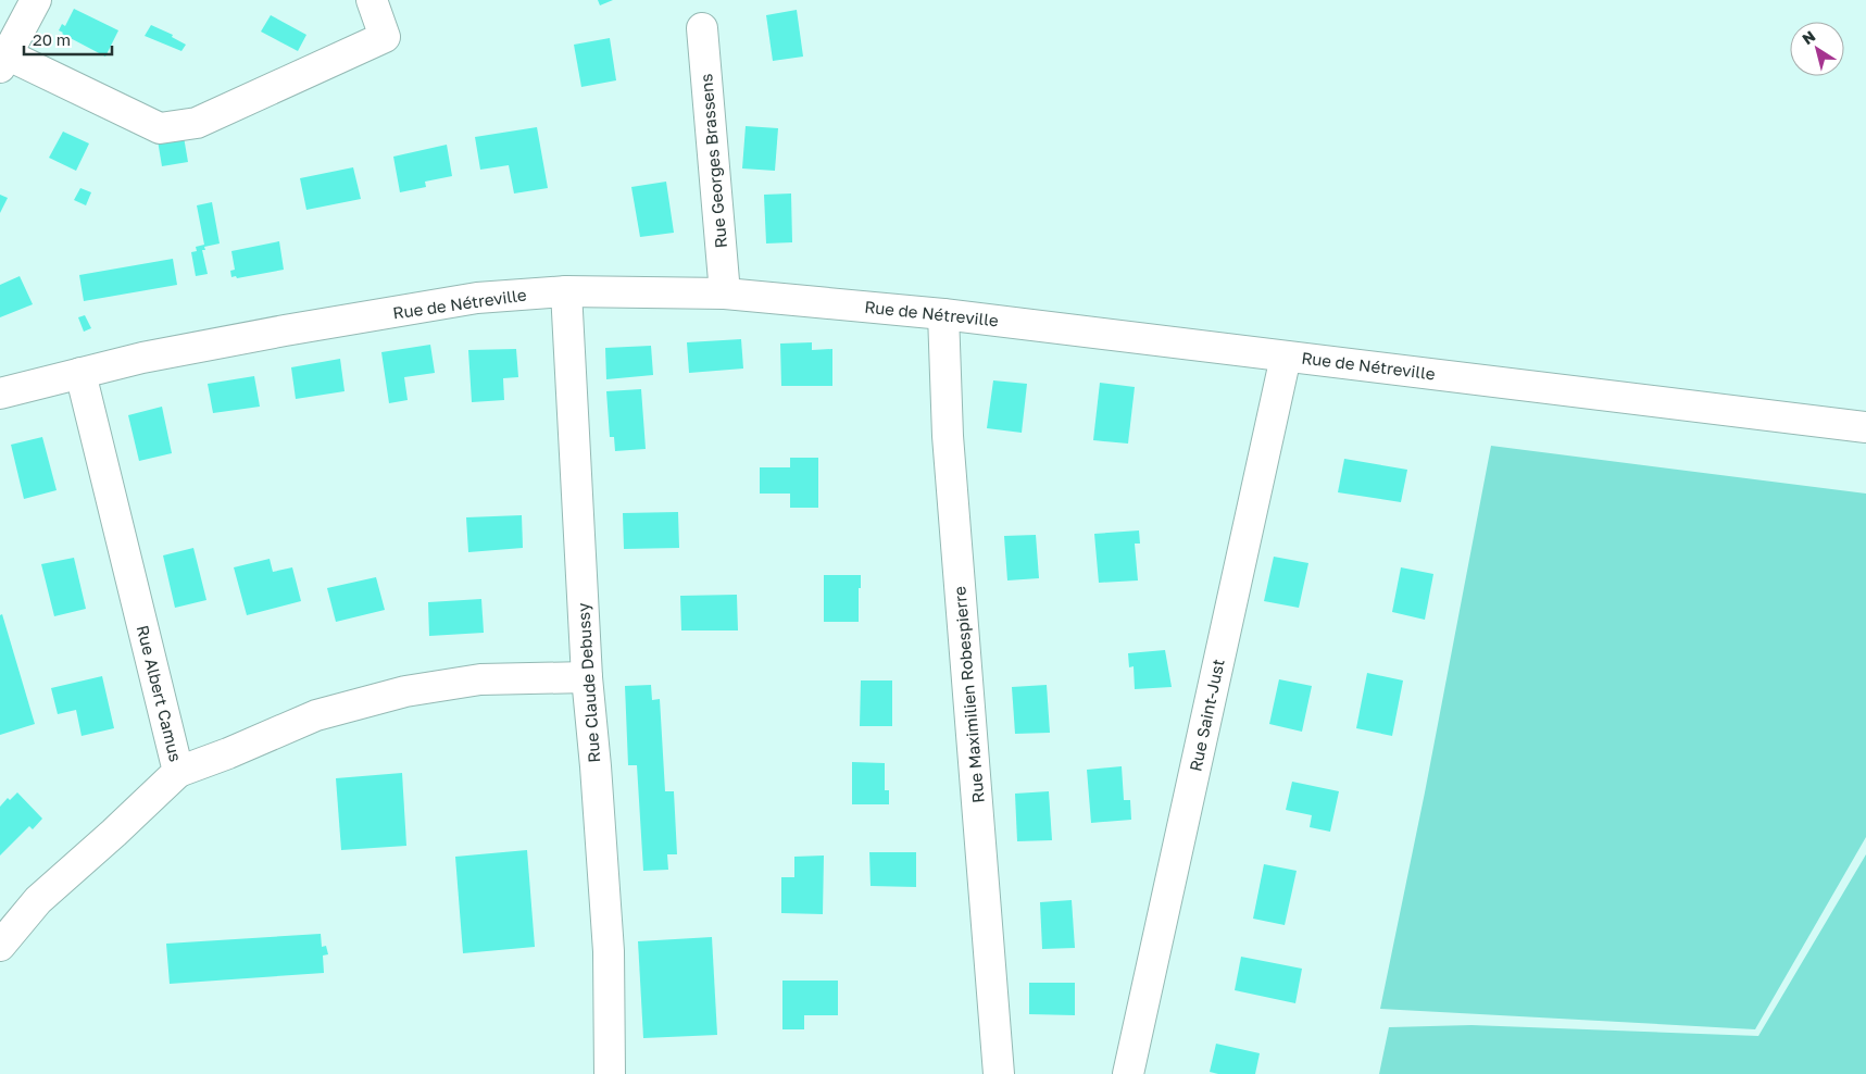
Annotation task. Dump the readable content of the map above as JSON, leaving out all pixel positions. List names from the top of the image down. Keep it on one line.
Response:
{"streets":{"street":["Rue Georges Brassens","Rue de Nétreville","Rue Claude Debussy","Rue Albert Camus","Rue Maximilien Robespierre","Rue Saint-Just"]},"crossings":[["Rue Georges Brassens","Rue de Nétreville"],["Rue de Nétreville","Rue Claude Debussy"],["Rue de Nétreville","Rue Albert Camus"],["Rue de Nétreville","Rue Maximilien Robespierre"],["Rue de Nétreville","Rue Saint-Just"]],"scale_bar":"20 m","north":"top left"}
